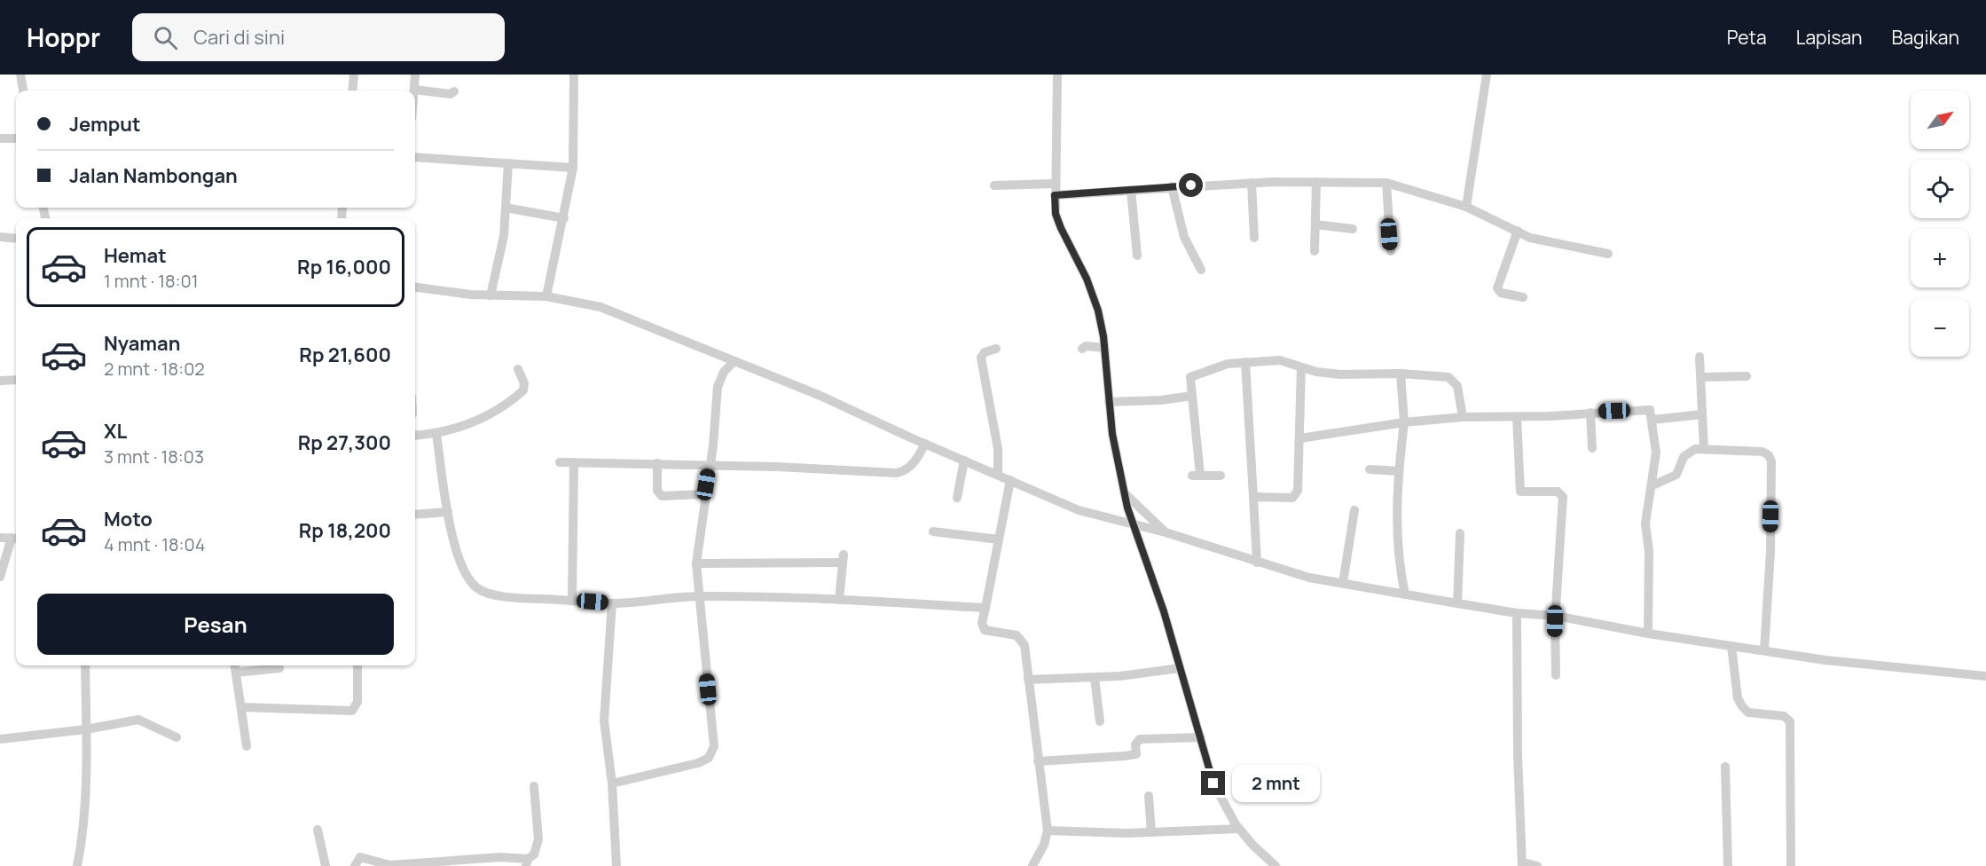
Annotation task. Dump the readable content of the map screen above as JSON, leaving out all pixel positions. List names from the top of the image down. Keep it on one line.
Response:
{"north":"top right","page":{"header":"Hoppr","search":"Cari di sini","nav":["Peta","Lapisan","Bagikan"],"map_buttons":["+","−"],"banner":["Jemput","Jalan Nambongan"],"list":[{"name":"Hemat","note":"1 mnt · 18:01","value":"Rp 16,000"},{"name":"Nyaman","note":"2 mnt · 18:02","value":"Rp 21,600"},{"name":"XL","note":"3 mnt · 18:03","value":"Rp 27,300"},{"name":"Moto","note":"4 mnt · 18:04","value":"Rp 18,200"}],"buttons":"Pesan","bubble":"2 mnt"}}
